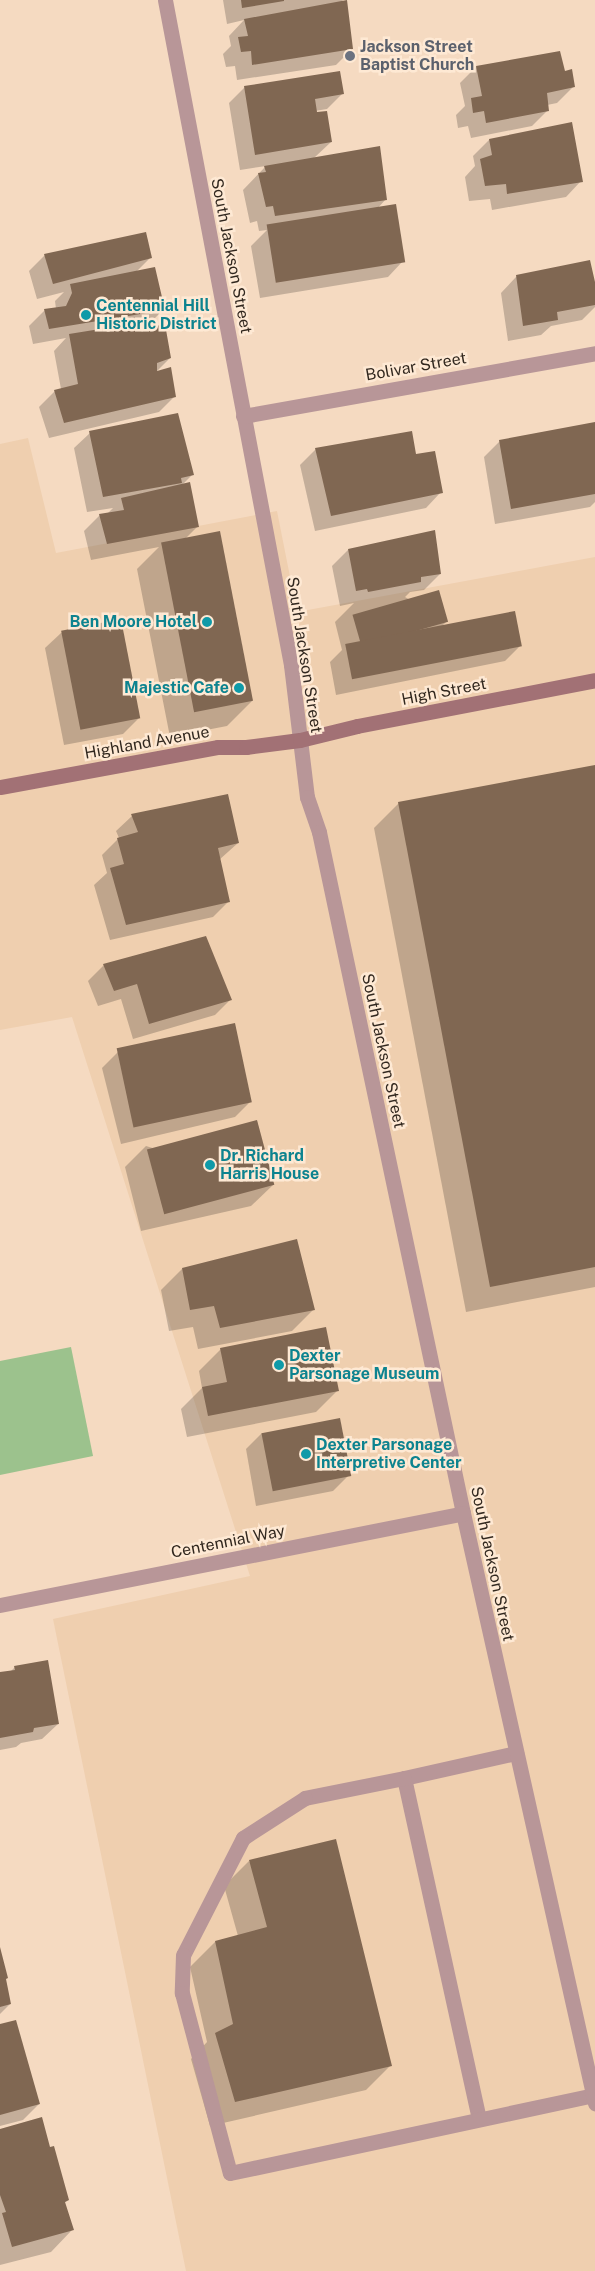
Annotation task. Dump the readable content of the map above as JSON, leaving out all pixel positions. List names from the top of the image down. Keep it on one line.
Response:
{"streets":{"main road":["High Street","Highland Avenue"],"street":["South Jackson Street","Bolivar Street","Centennial Way"]},"crossings":[["South Jackson Street","Bolivar Street"],["South Jackson Street","High Street"],["South Jackson Street","Highland Avenue"],["South Jackson Street","Centennial Way"],["High Street","Highland Avenue"]],"places":["Jackson Street Baptist Church","Centennial Hill Historic District","Ben Moore Hotel","Majestic Cafe","Dr. Richard Harris House","Dexter Parsonage Museum","Dexter Parsonage Interpretive Center"]}
